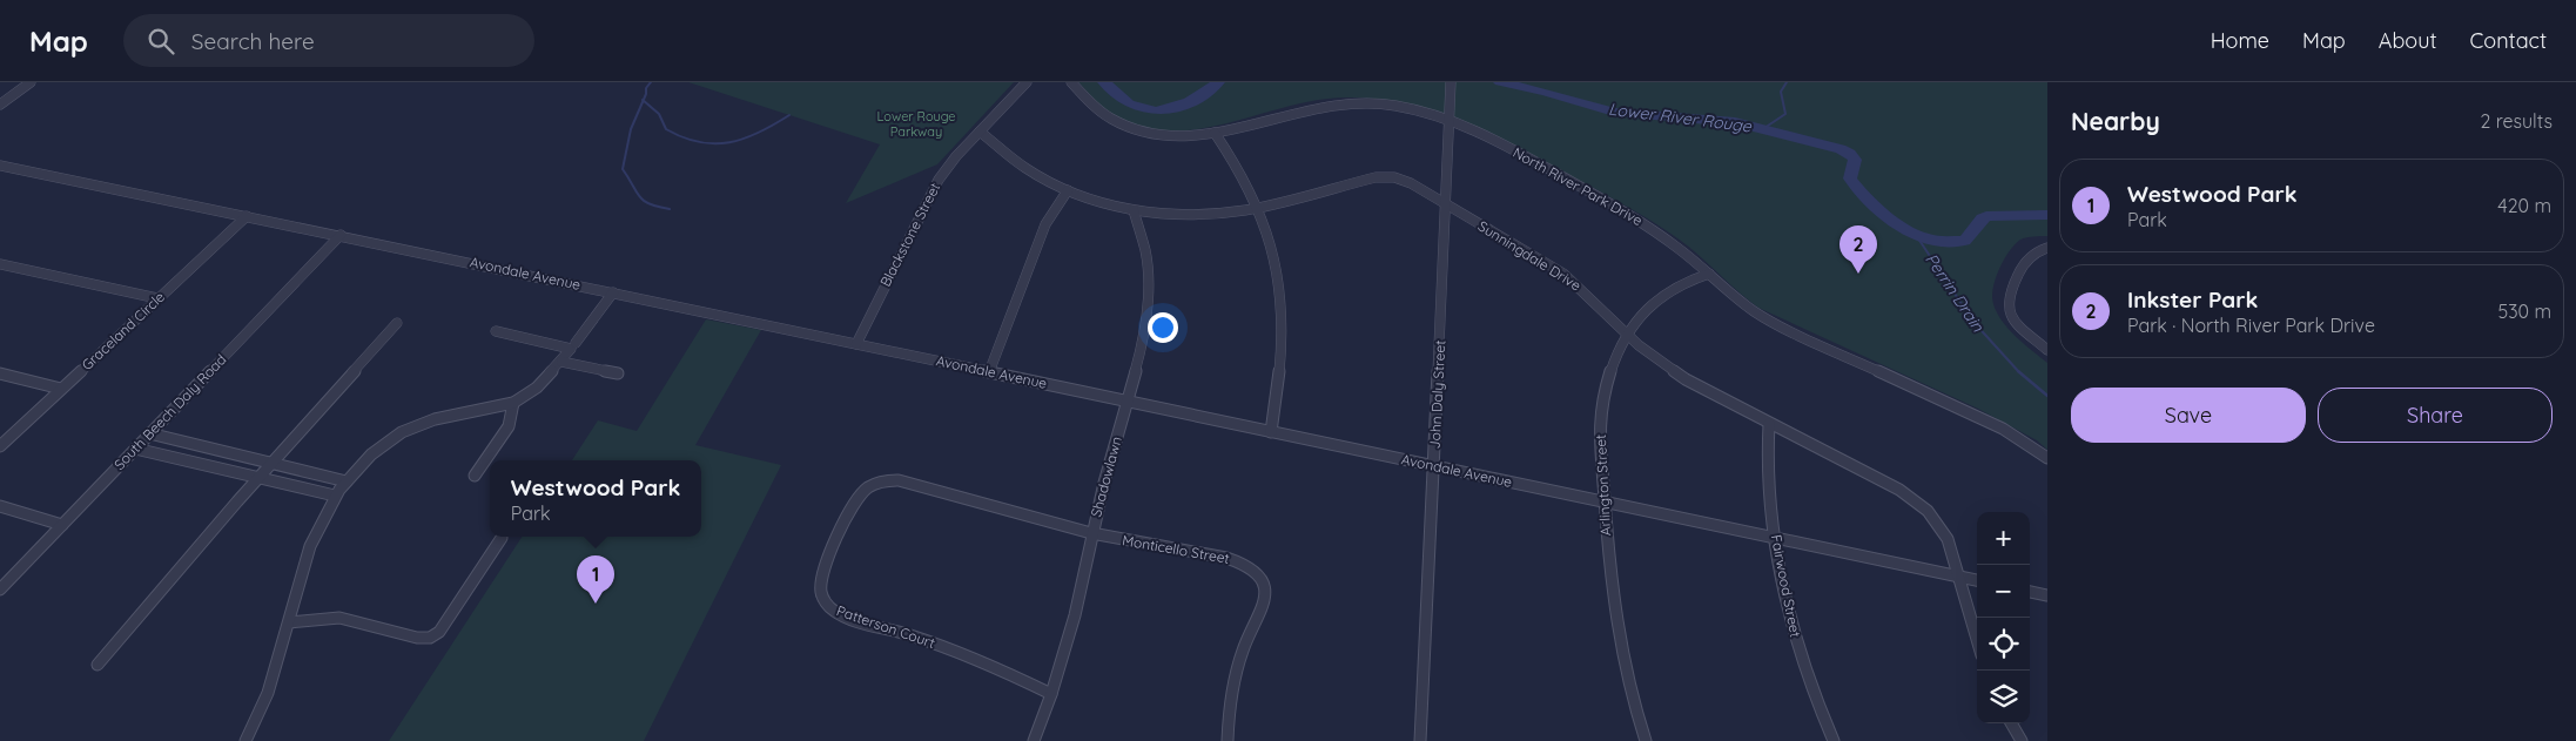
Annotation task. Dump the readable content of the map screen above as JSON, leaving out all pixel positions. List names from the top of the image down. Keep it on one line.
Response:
{"streets":{"street":["North River Park Drive","Blackstone Street","Sunningdale Drive","Avondale Avenue","Graceland Circle","John Daly Street","South Beech Daly Road","Shadowlawn","Arlington Street","Monticello Street","Fairwood Street","Patterson Court"]},"crossings":[["North River Park Drive","John Daly Street"],["North River Park Drive","Arlington Street"],["Blackstone Street","Sunningdale Drive"],["Blackstone Street","Avondale Avenue"],["Sunningdale Drive","Avondale Avenue"],["Sunningdale Drive","John Daly Street"],["Sunningdale Drive","Shadowlawn"],["Sunningdale Drive","Arlington Street"],["Sunningdale Drive","Fairwood Street"],["Avondale Avenue","Graceland Circle"],["Avondale Avenue","John Daly Street"],["Avondale Avenue","South Beech Daly Road"],["Avondale Avenue","Shadowlawn"],["Avondale Avenue","Arlington Street"],["Avondale Avenue","Fairwood Street"],["Shadowlawn","Monticello Street"],["Shadowlawn","Patterson Court"],["Monticello Street","Patterson Court"]],"water":["Lower River Rouge","Perrin Drain"],"parks":["Lower Rouge Parkway"],"page":{"header":"Map","search":"Search here","nav":["Home","Map","About","Contact"],"heading":["Nearby","2 results"],"list":[{"mark":"1","name":"Westwood Park","note":"Park","value":"420 m"},{"mark":"2","name":"Inkster Park","note":"Park · North River Park Drive","value":"530 m"}],"pins":["2","1"],"buttons":["Save","Share"],"popup":["Westwood Park","Park"],"map_buttons":["+","−"]}}
